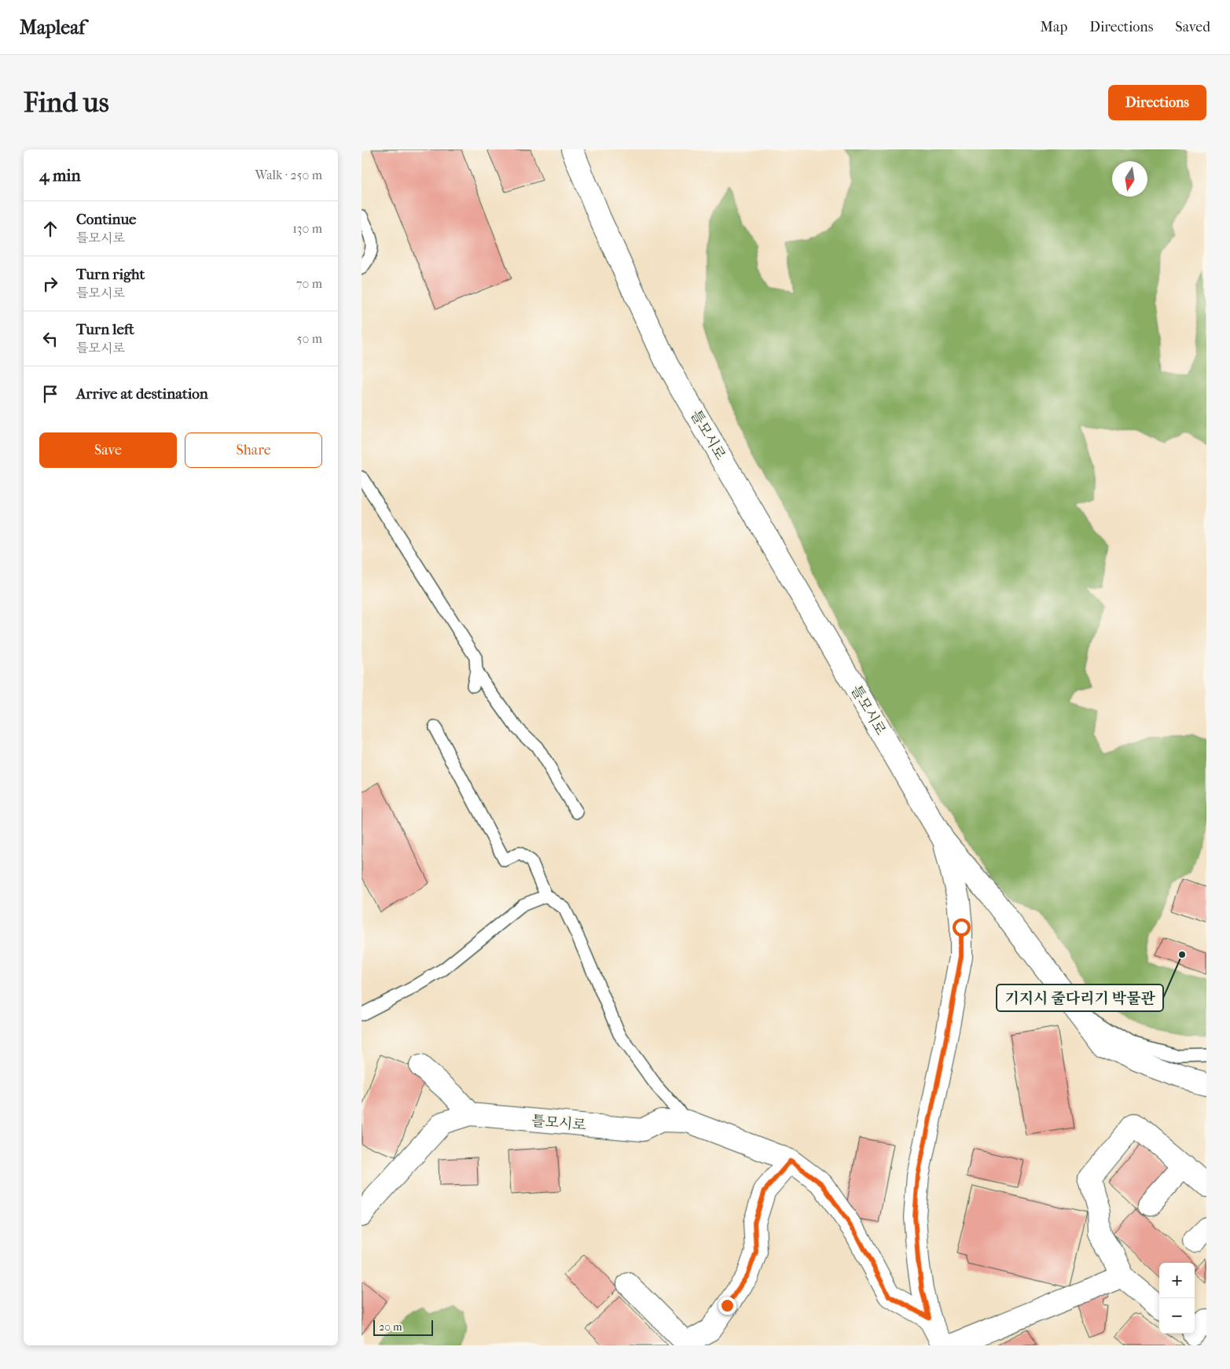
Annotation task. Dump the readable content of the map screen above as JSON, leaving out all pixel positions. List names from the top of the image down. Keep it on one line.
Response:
{"streets":{"street":["틀모시로"]},"places":["기지시 줄다리기 박물관"],"scale_bar":"20 m","north":"bottom","page":{"header":"Mapleaf","nav":["Map","Directions","Saved"],"buttons":["Directions",["Save","Share"]],"title":"Find us","heading":["4 min","Walk · 250 m"],"list":[["Continue","틀모시로","130 m"],["Turn right","틀모시로","70 m"],["Turn left","틀모시로","50 m"],"Arrive at destination"],"map_buttons":["+","−"],"scale":"20 m"}}
